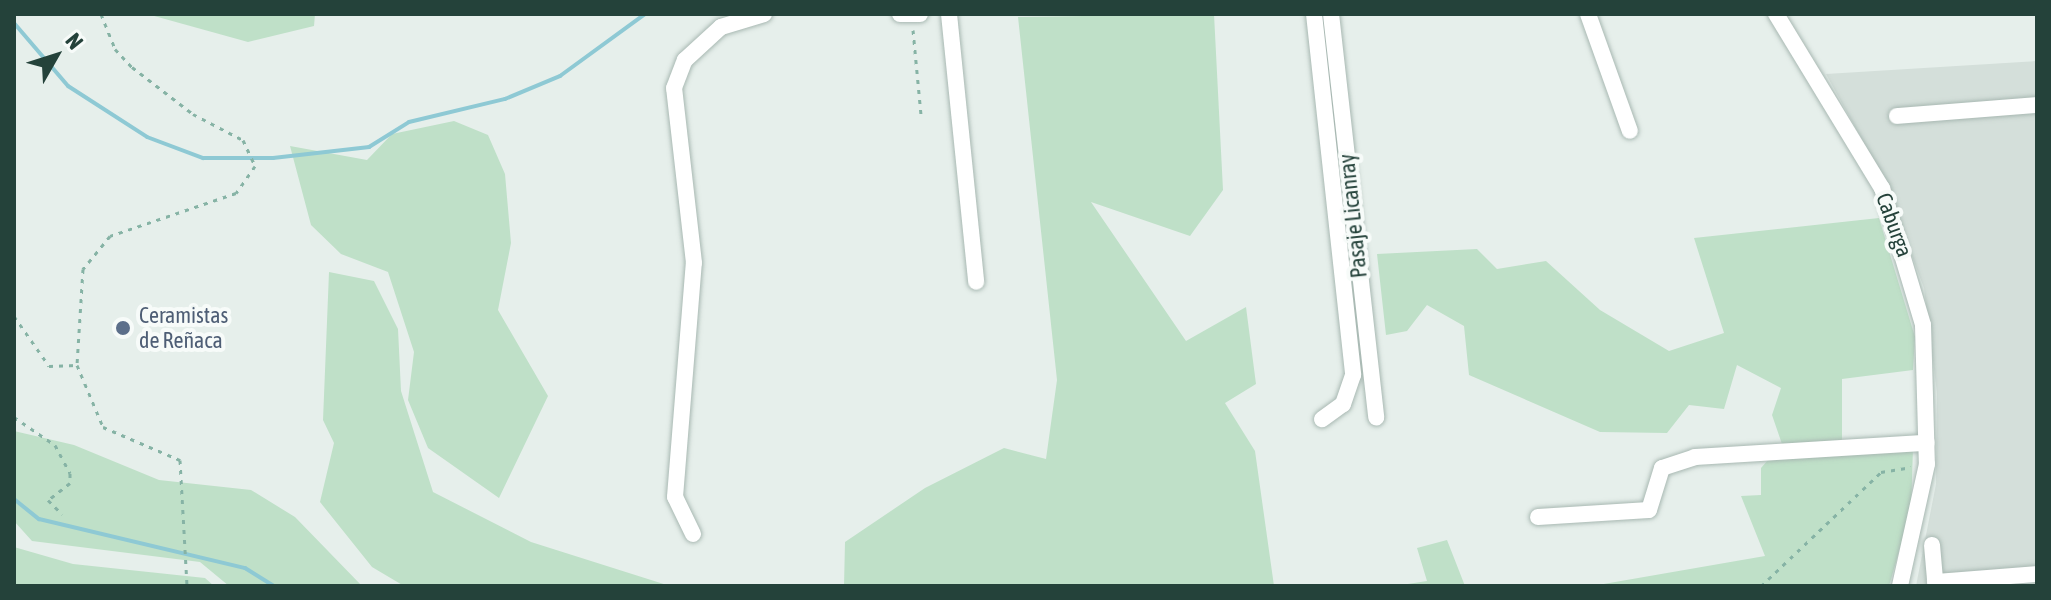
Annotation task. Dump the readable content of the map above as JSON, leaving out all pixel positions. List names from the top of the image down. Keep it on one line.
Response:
{"streets":{"street":["Pasaje Licanray","Caburga"]},"places":["Ceramistas de Reñaca"],"north":"top right"}
